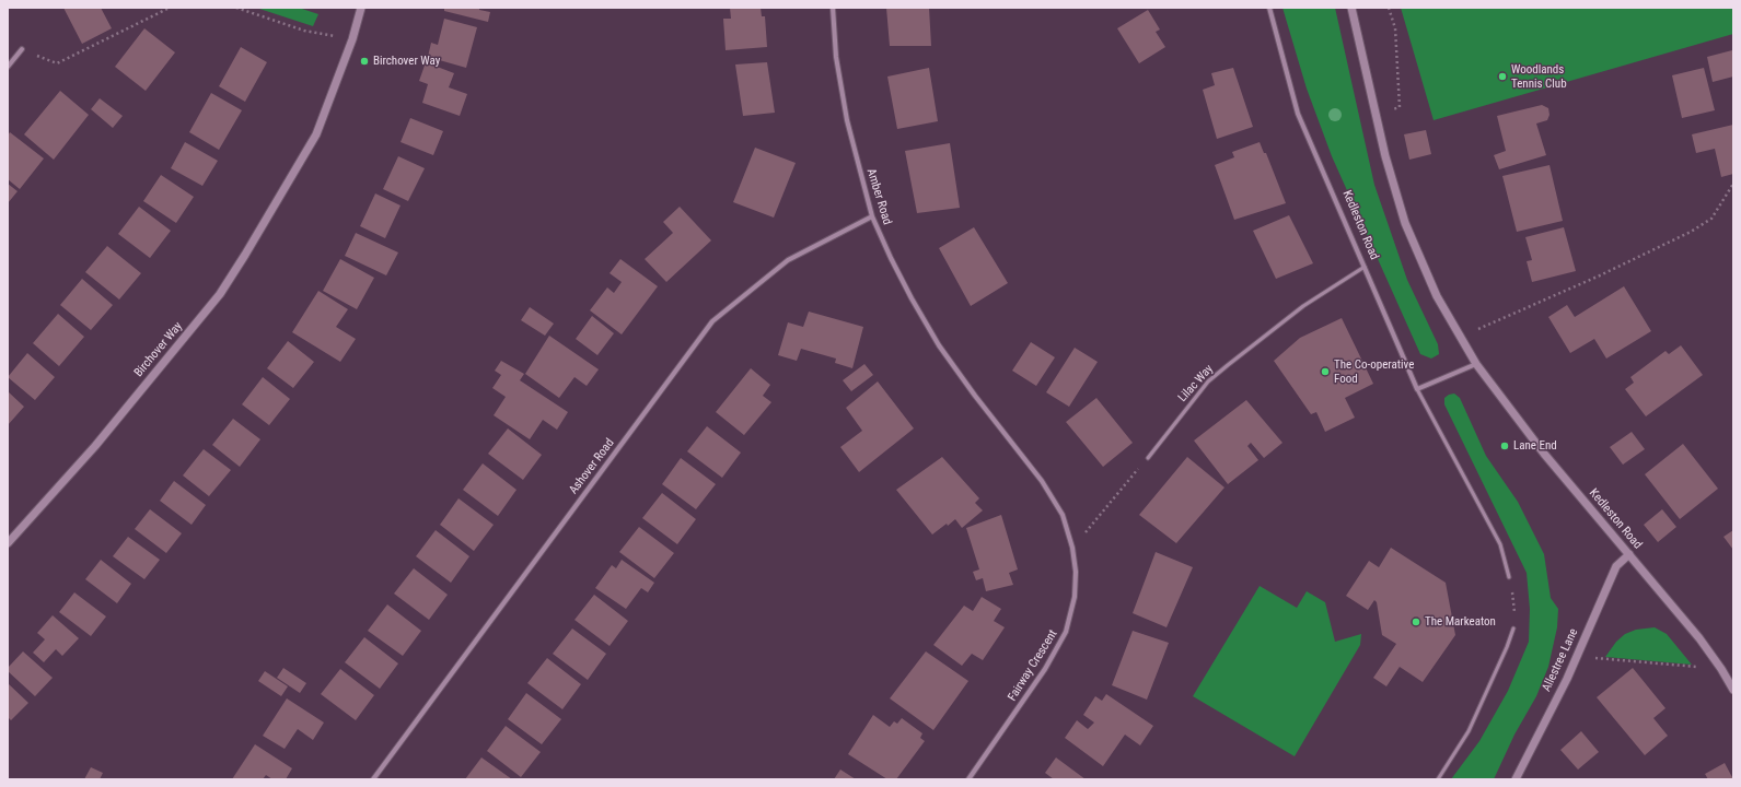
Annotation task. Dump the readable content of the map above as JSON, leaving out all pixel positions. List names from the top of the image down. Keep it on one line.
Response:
{"streets":{"street":["Amber Road","Kedleston Road","Birchover Way","Ashover Road","Allestree Lane","Fairway Crescent"],"lane":["Lilac Way"]},"crossings":[["Amber Road","Ashover Road"],["Amber Road","Fairway Crescent"],["Kedleston Road","Lilac Way"],["Kedleston Road","Allestree Lane"]],"places":["Birchover Way","Woodlands Tennis Club","The Co-operative Food","Lane End","The Markeaton"]}
